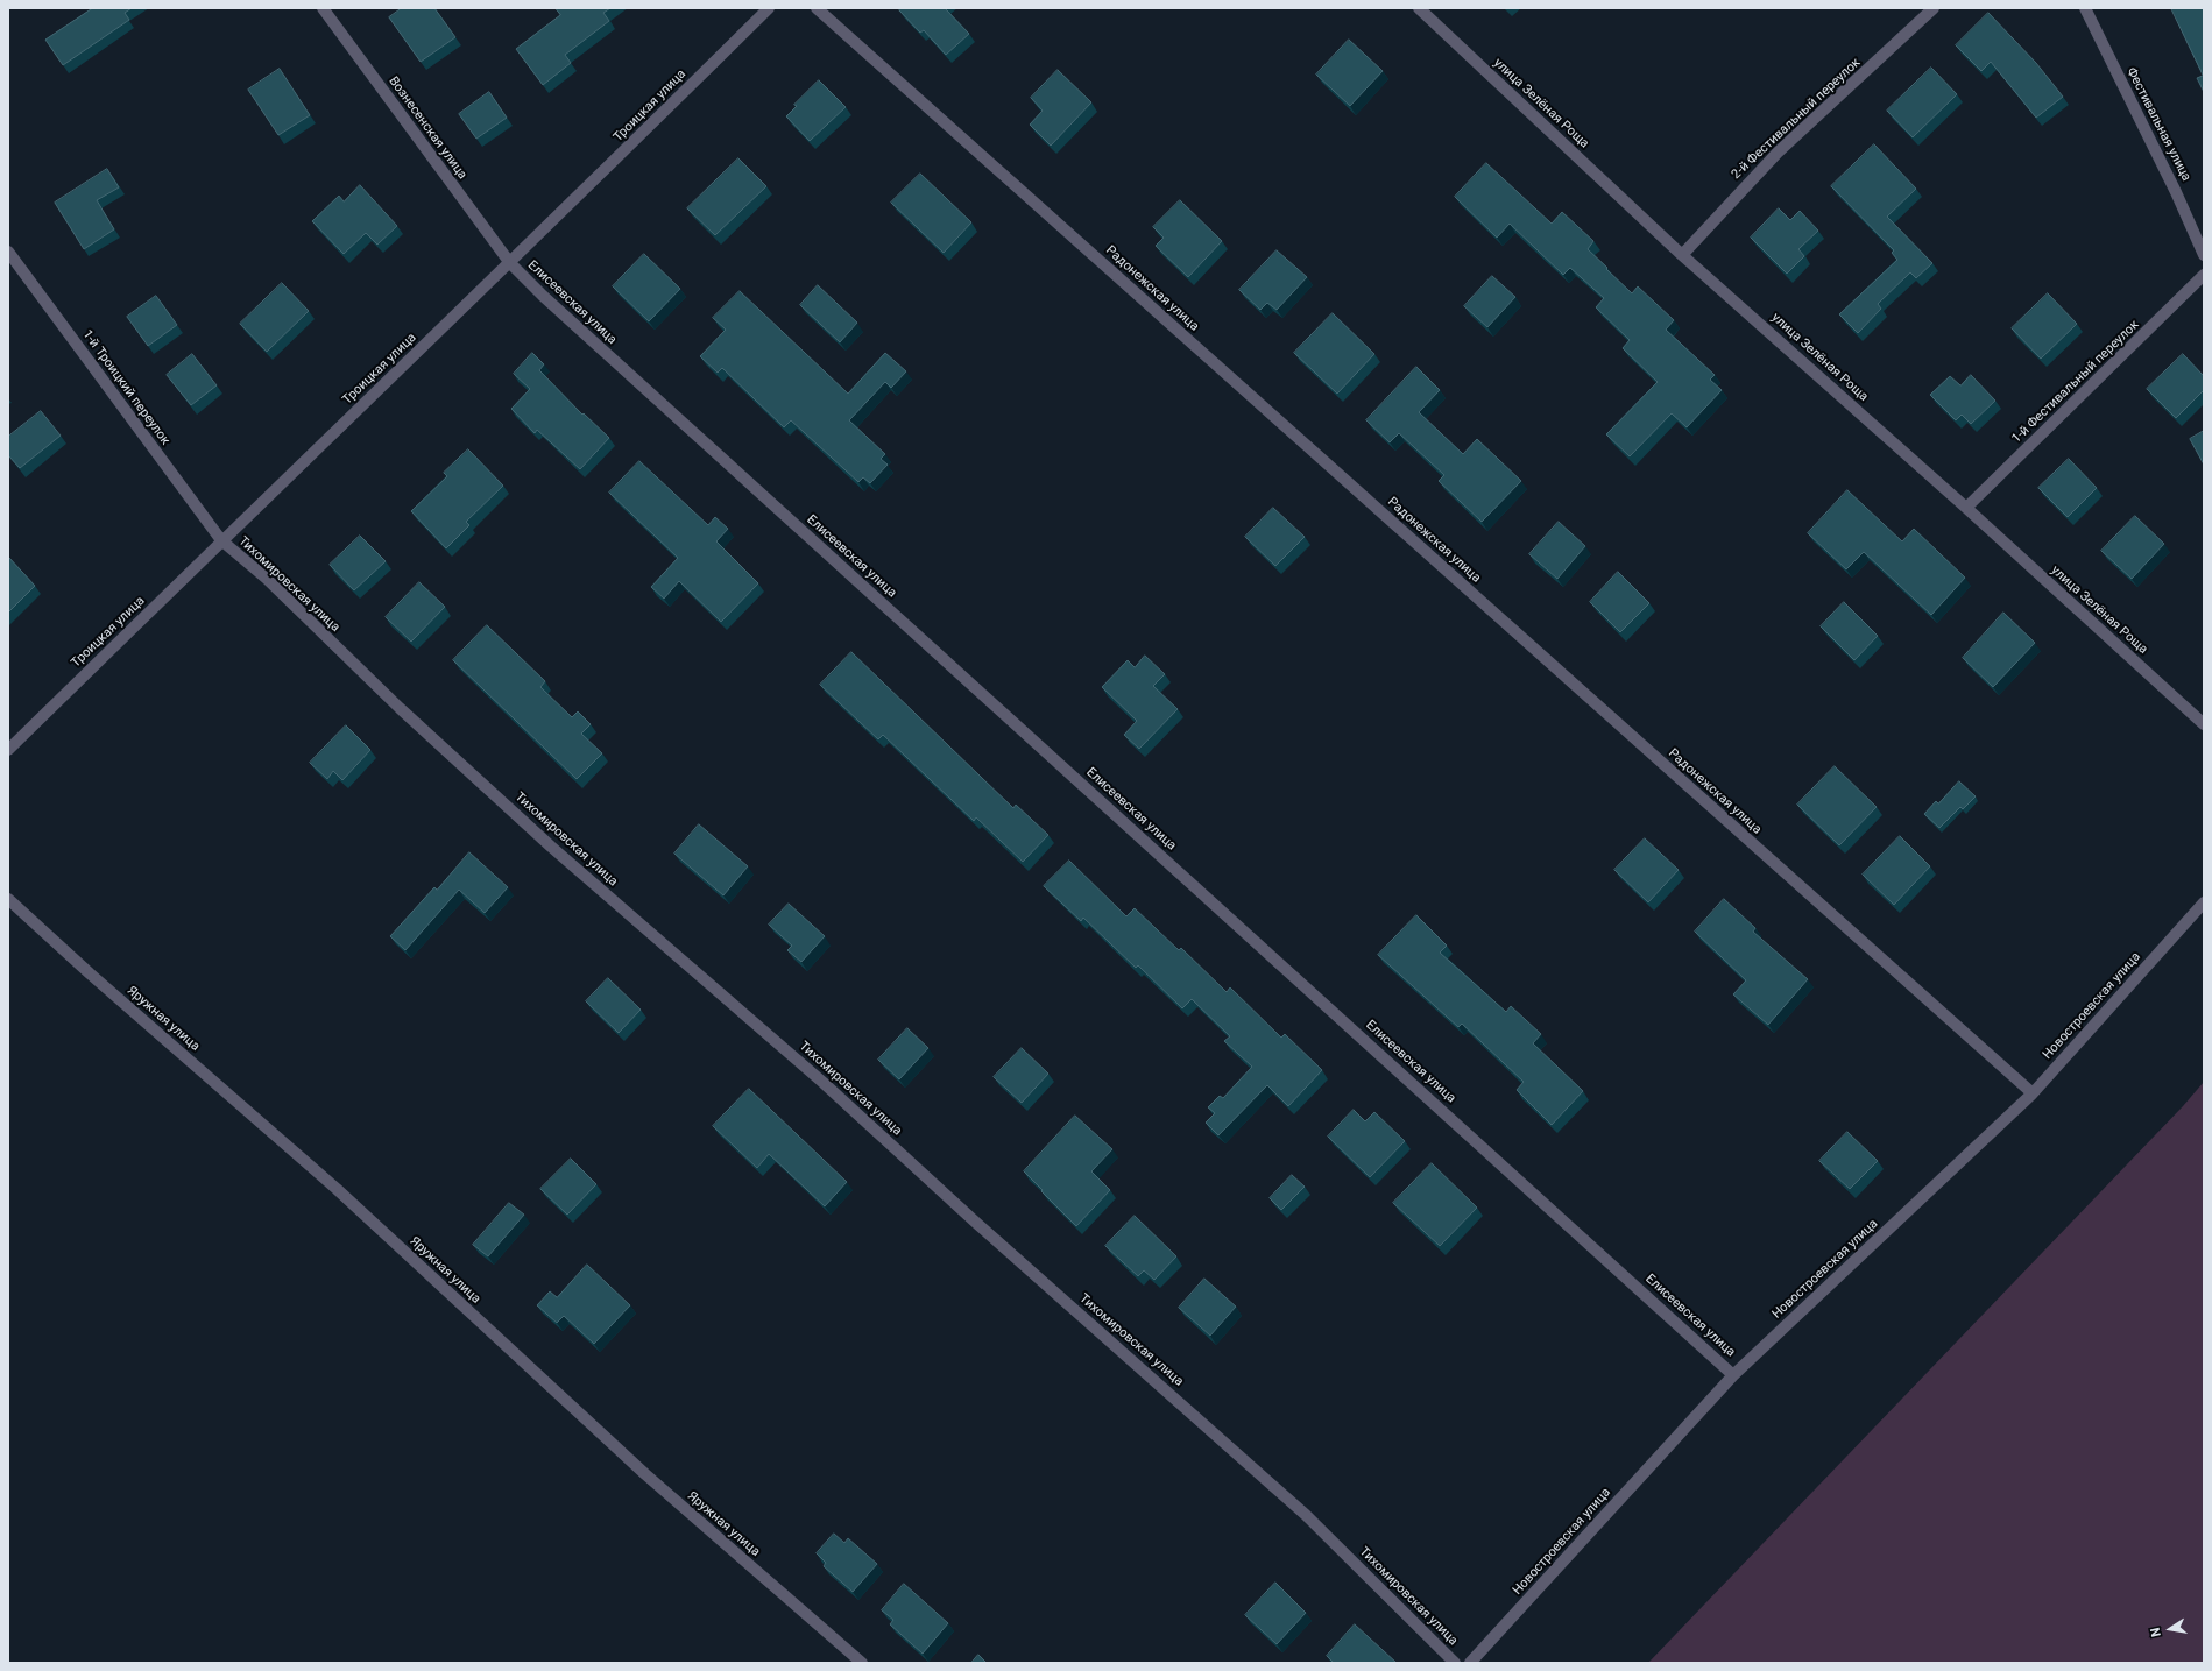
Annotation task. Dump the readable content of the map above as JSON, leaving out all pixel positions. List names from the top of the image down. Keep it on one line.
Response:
{"streets":{"street":["улица Зелёная Роща","Троицкая улица","2-й Фестивальный переулок","Фестивальная улица","Вознесенская улица","Радонежская улица","Елисеевская улица","1-й Фестивальный переулок","1-й Троицкий переулок","Тихомировская улица","Новостроевская улица","Яружная улица"]},"crossings":[["улица Зелёная Роща","2-й Фестивальный переулок"],["улица Зелёная Роща","1-й Фестивальный переулок"],["Троицкая улица","Вознесенская улица"],["Троицкая улица","Елисеевская улица"],["Троицкая улица","1-й Троицкий переулок"],["Троицкая улица","Тихомировская улица"],["Вознесенская улица","Елисеевская улица"],["Радонежская улица","Новостроевская улица"],["Елисеевская улица","Новостроевская улица"],["1-й Троицкий переулок","Тихомировская улица"]],"north":"left"}
